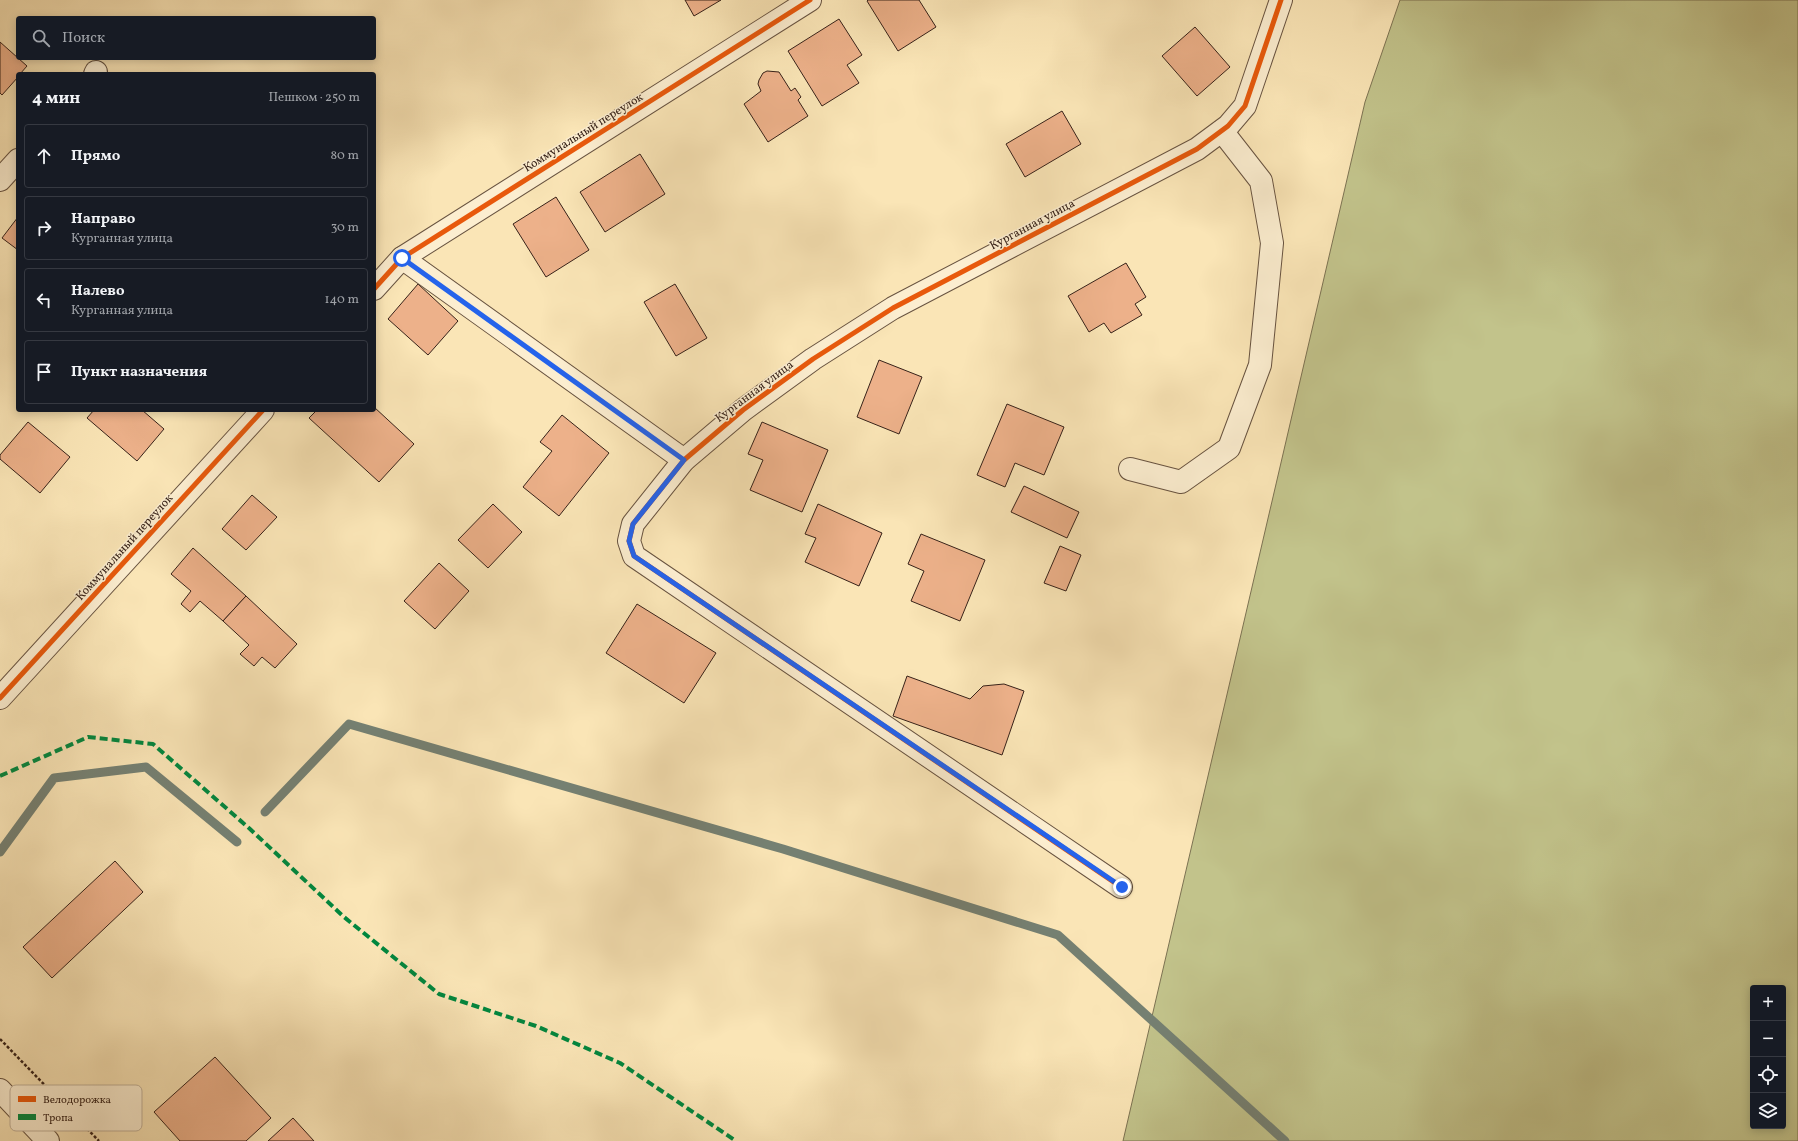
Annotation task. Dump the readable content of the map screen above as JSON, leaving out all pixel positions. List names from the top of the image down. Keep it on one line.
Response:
{"streets":{"street":["Коммунальный переулок","Курганная улица"]},"legend":["Велодорожка","Тропа"],"page":{"search":"Поиск","heading":["4 мин","Пешком · 250 m"],"list":[["Прямо","80 m"],["Направо","Курганная улица","30 m"],["Налево","Курганная улица","140 m"],"Пункт назначения"],"map_buttons":["+","−"]}}
